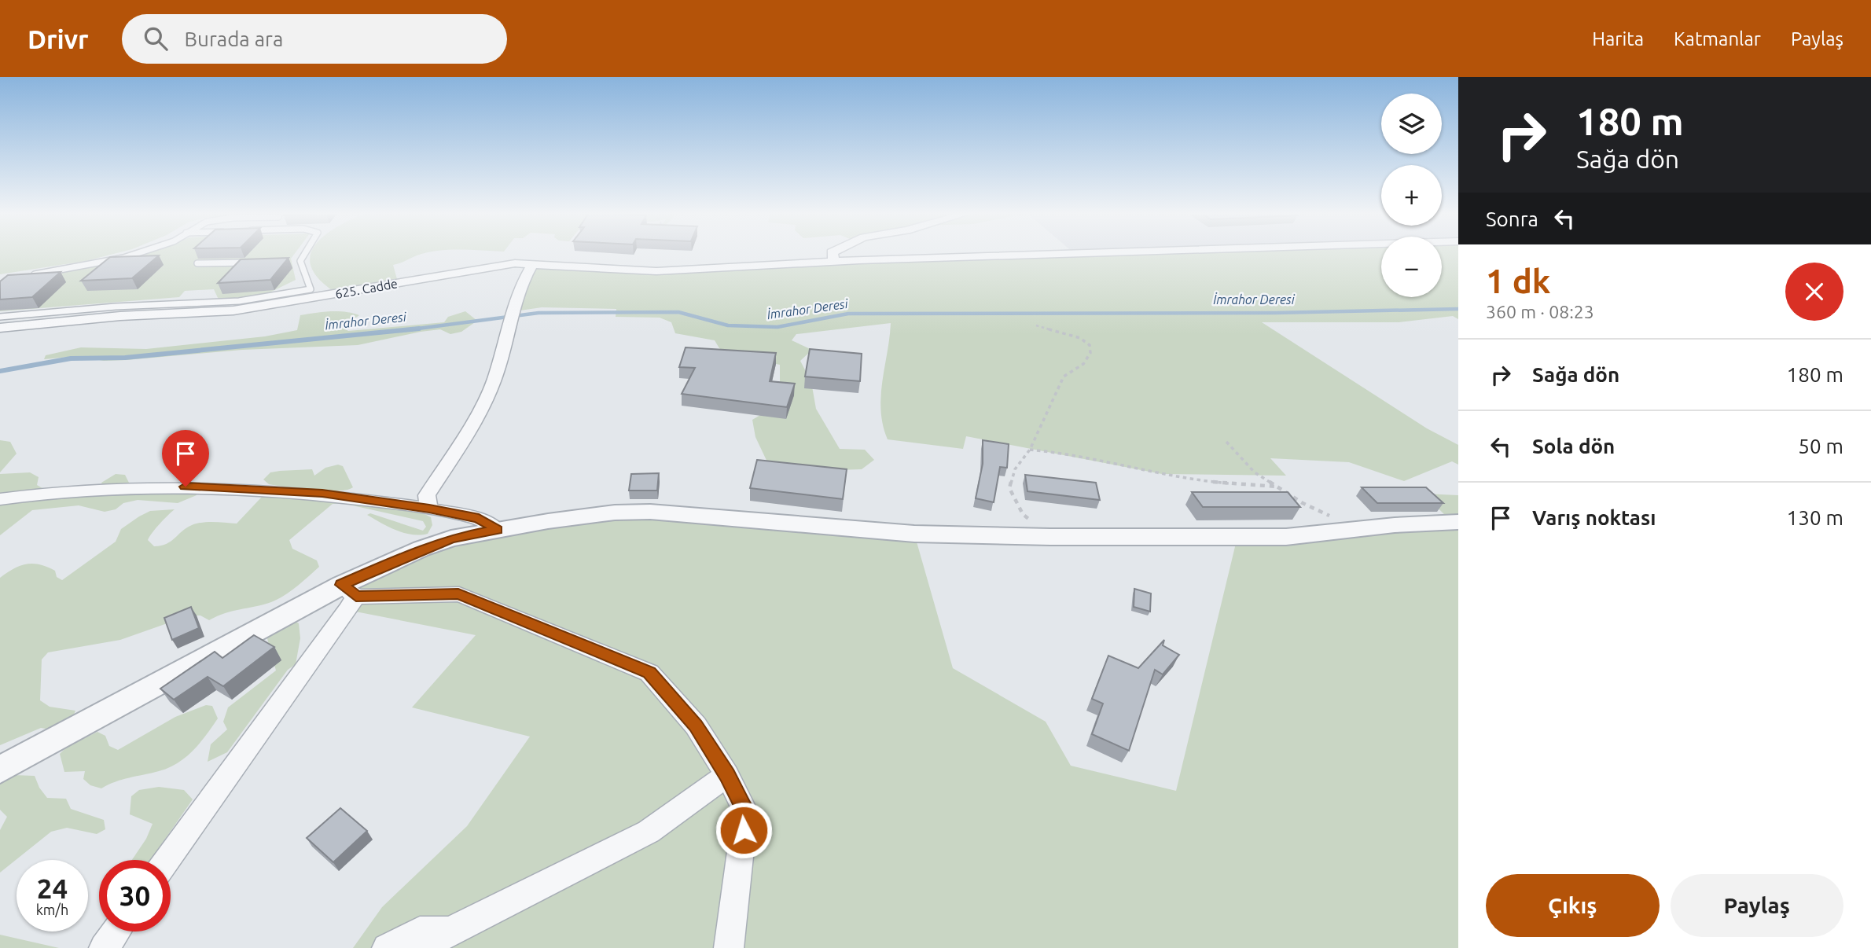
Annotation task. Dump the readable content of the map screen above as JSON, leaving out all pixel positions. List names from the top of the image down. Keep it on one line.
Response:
{"streets":{"street":["625. Cadde"]},"water":["İmrahor Deresi"],"page":{"header":"Drivr","search":"Burada ara","nav":["Harita","Katmanlar","Paylaş"],"turn":["180 m","Sağa dön"],"map_buttons":["+","−"],"then":"Sonra","heading":["1 dk","360 m · 08:23"],"list":[{"name":"Sağa dön","value":"180 m"},{"name":"Sola dön","value":"50 m"},{"name":"Varış noktası","value":"130 m"}],"speed":"24 km/h","limit":"30","buttons":["Çıkış","Paylaş"]}}
